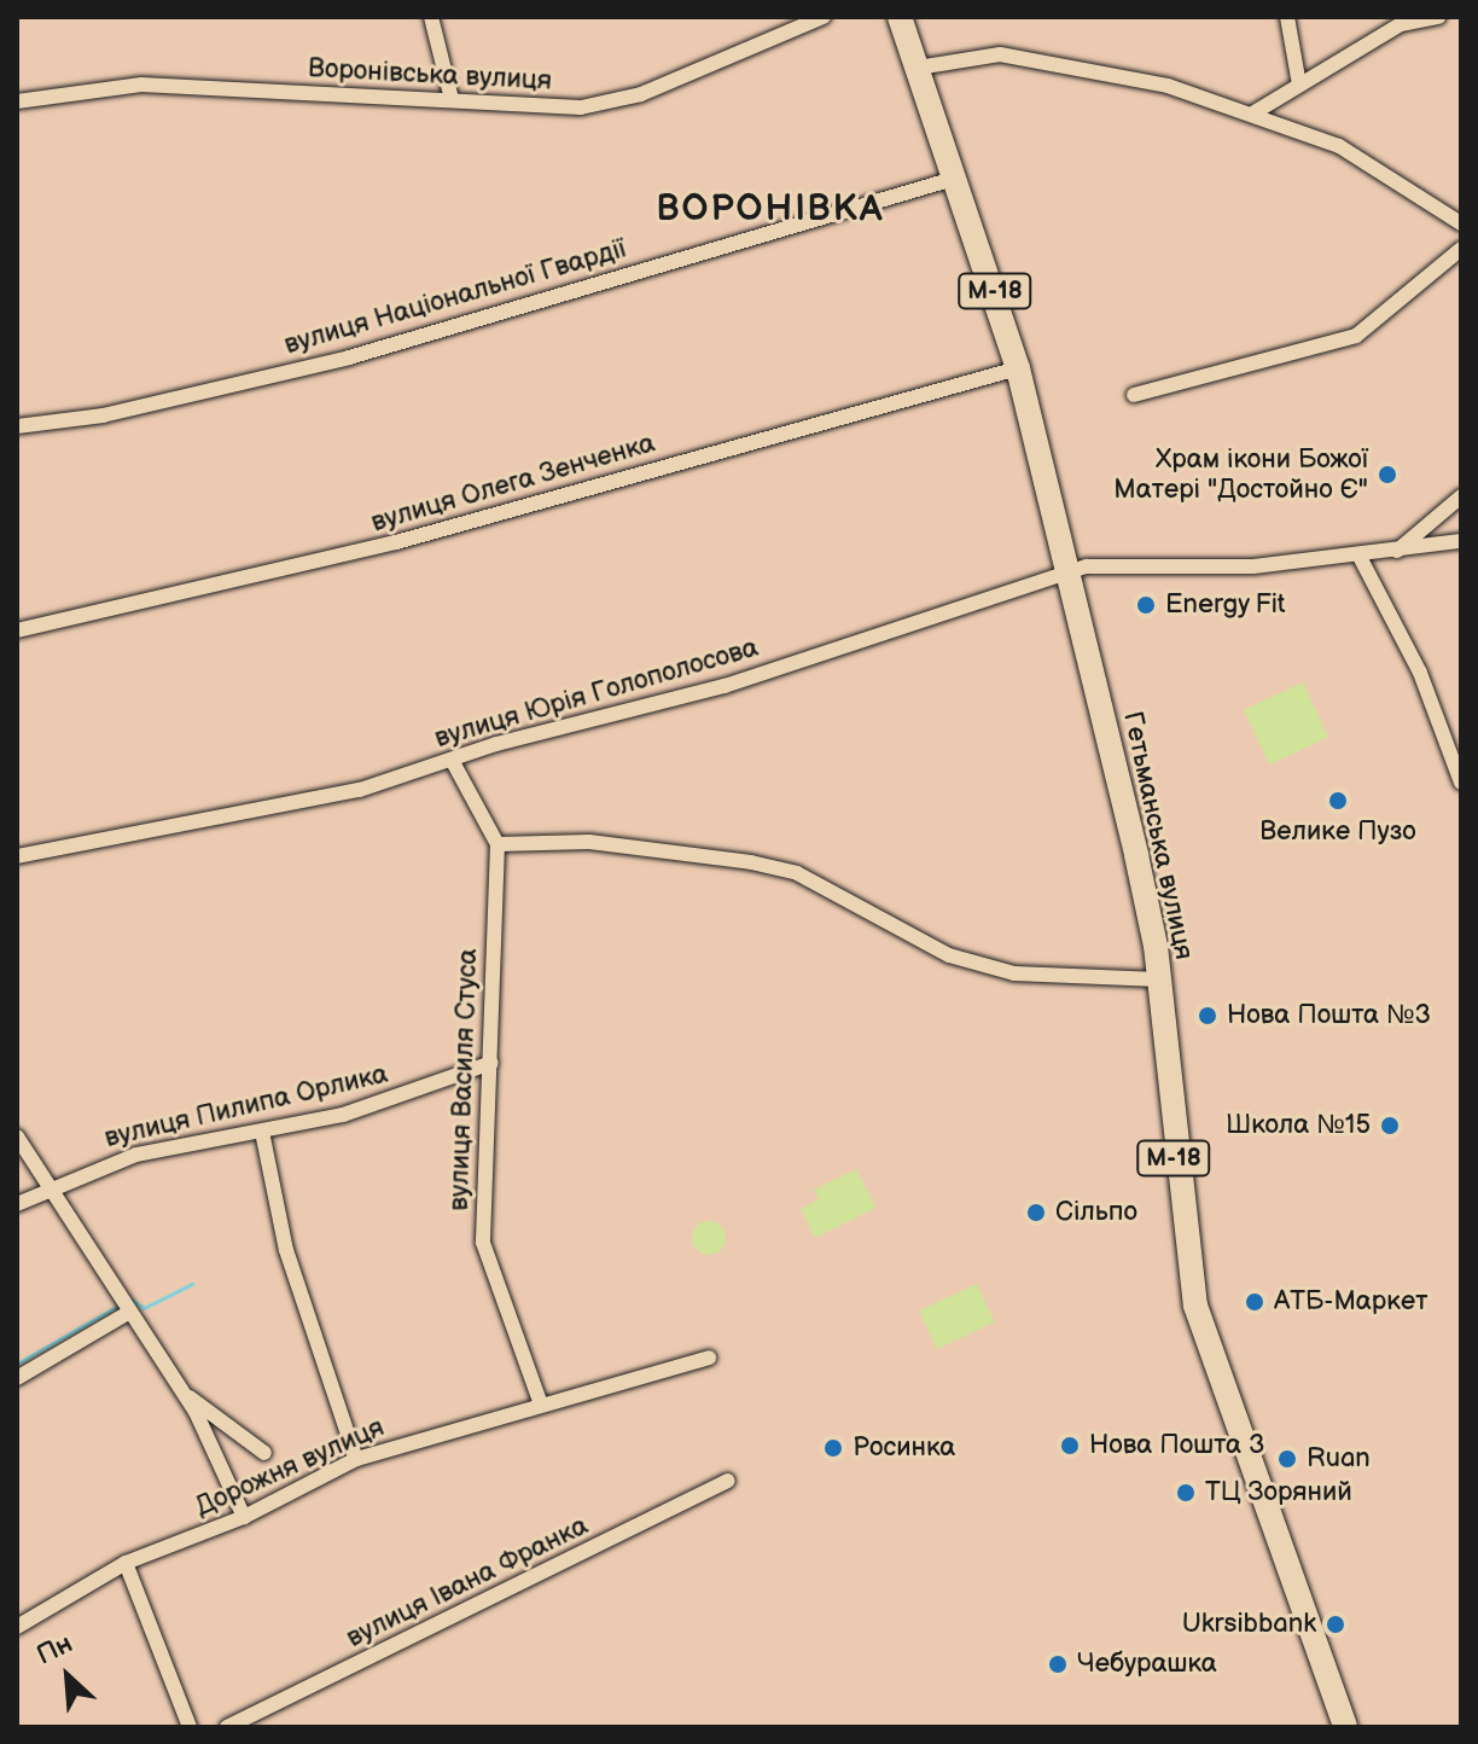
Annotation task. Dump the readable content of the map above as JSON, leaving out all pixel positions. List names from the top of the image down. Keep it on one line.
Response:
{"streets":{"highway":["М-18","Гетьманська вулиця"],"street":["Воронівська вулиця","вулиця Національної Гвардії","вулиця Олега Зенченка","вулиця Юрія Голополосова","вулиця Василя Стуса","вулиця Пилипа Орлика","Дорожня вулиця","вулиця Івана Франка"]},"crossings":[["вулиця Національної Гвардії","Гетьманська вулиця"],["вулиця Олега Зенченка","Гетьманська вулиця"],["вулиця Юрія Голополосова","Гетьманська вулиця"],["вулиця Василя Стуса","вулиця Пилипа Орлика"],["вулиця Василя Стуса","Дорожня вулиця"]],"districts":["ВОРОНІВКА"],"places":["Храм ікони Божої Матері \"Достойно Є\"","Energy Fit","Велике Пузо","Нова Пошта №3","Школа №15","Сільпо","АТБ-Маркет","Нова Пошта 3","Росинка","Ruan","ТЦ Зоряний","Ukrsibbank","Чебурашка"],"north":"top left"}
